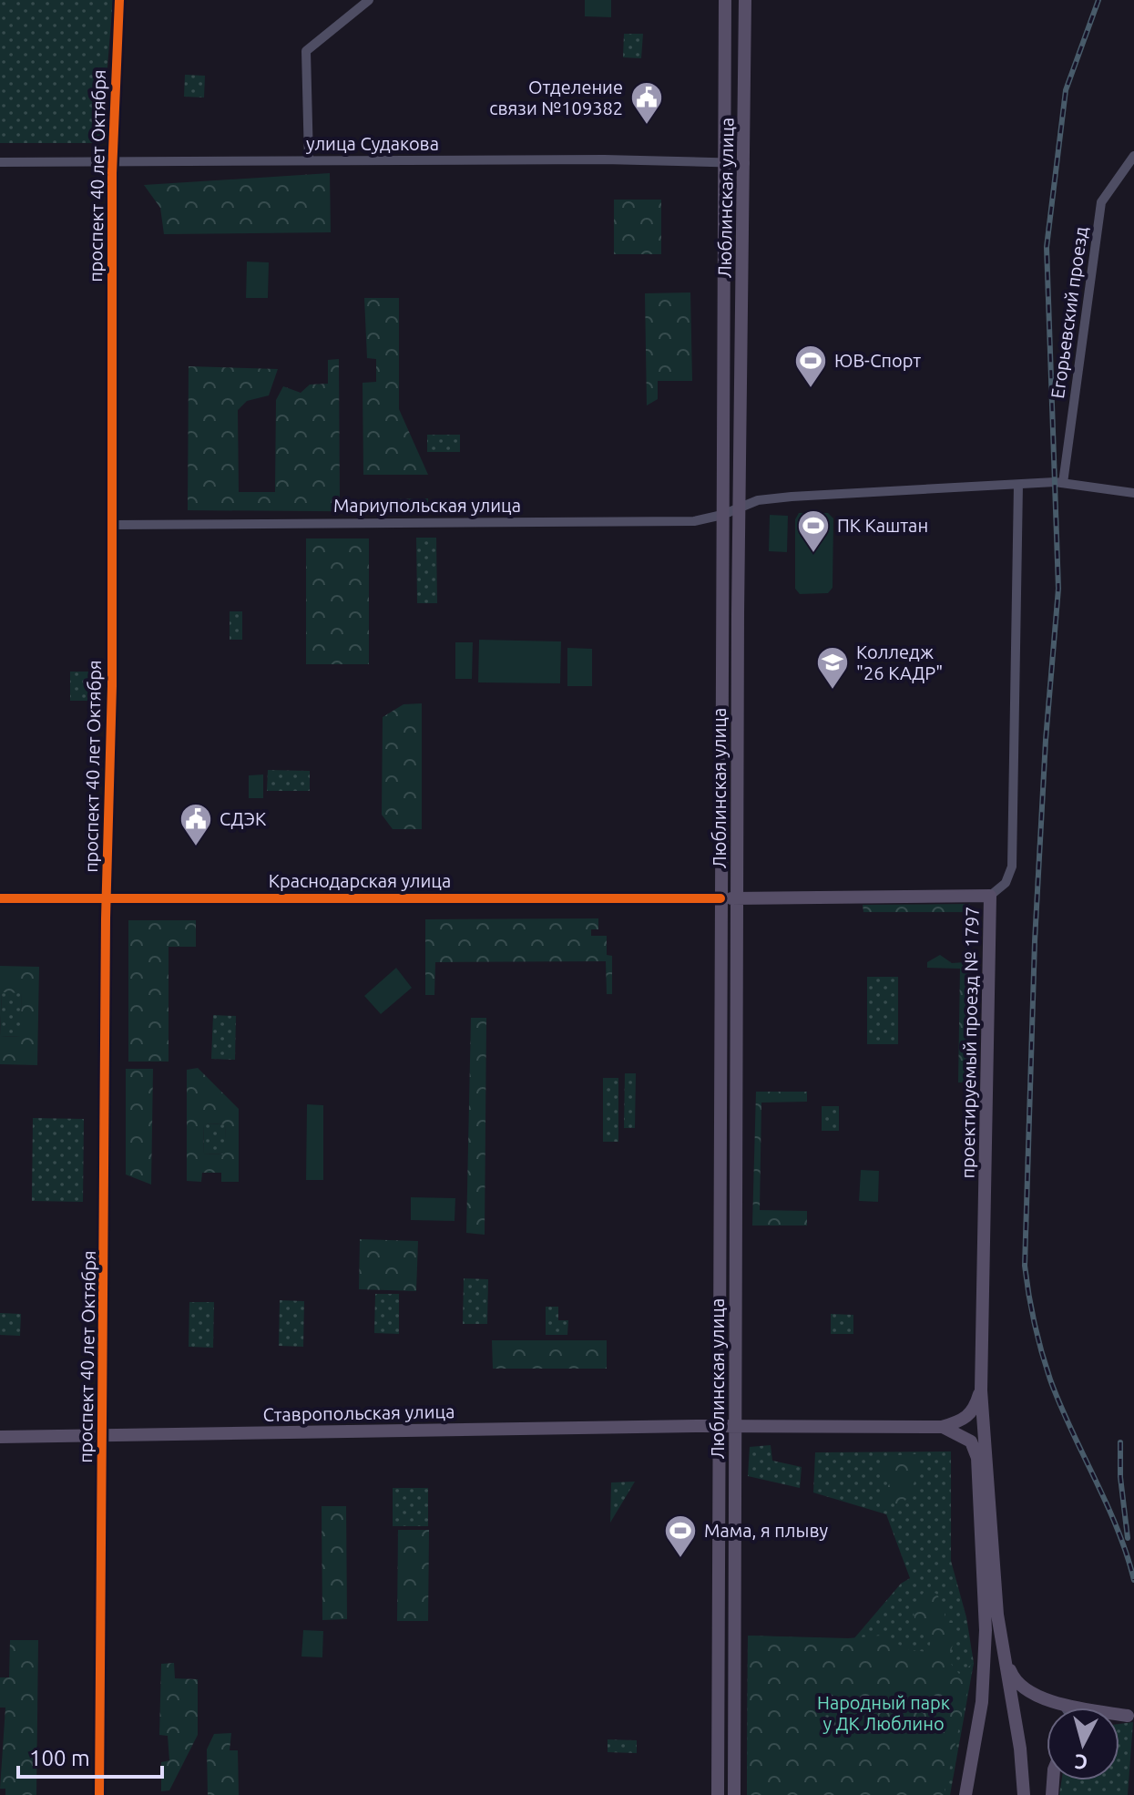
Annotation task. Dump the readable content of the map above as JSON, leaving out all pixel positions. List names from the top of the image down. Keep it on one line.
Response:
{"streets":{"main road":["Люблинская улица","Краснодарская улица","проектируемый проезд № 1797","Ставропольская улица"],"street":["улица Судакова","проспект 40 лет Октября","Егорьевский проезд","Мариупольская улица"]},"crossings":[["улица Судакова","проспект 40 лет Октября"],["улица Судакова","Люблинская улица"],["проспект 40 лет Октября","Мариупольская улица"],["проспект 40 лет Октября","Краснодарская улица"],["проспект 40 лет Октября","Ставропольская улица"],["Люблинская улица","Мариупольская улица"],["Люблинская улица","Краснодарская улица"],["Люблинская улица","Ставропольская улица"],["Краснодарская улица","проектируемый проезд № 1797"]],"parks":["Народный парк у ДК Люблино"],"places":{"public building":["Отделение связи №109382","СДЭК"],"sports":["ЮВ-Спорт","ПК Каштан","Мама, я плыву"],"school or university":["Колледж \"26 КАДР\""]},"scale_bar":"100 m","north":"bottom"}
